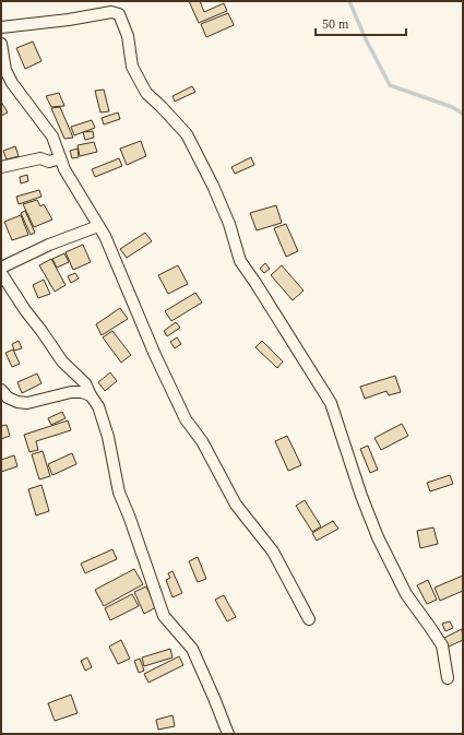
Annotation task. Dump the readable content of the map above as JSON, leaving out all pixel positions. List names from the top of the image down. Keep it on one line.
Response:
{"scale_bar":"50 m"}
